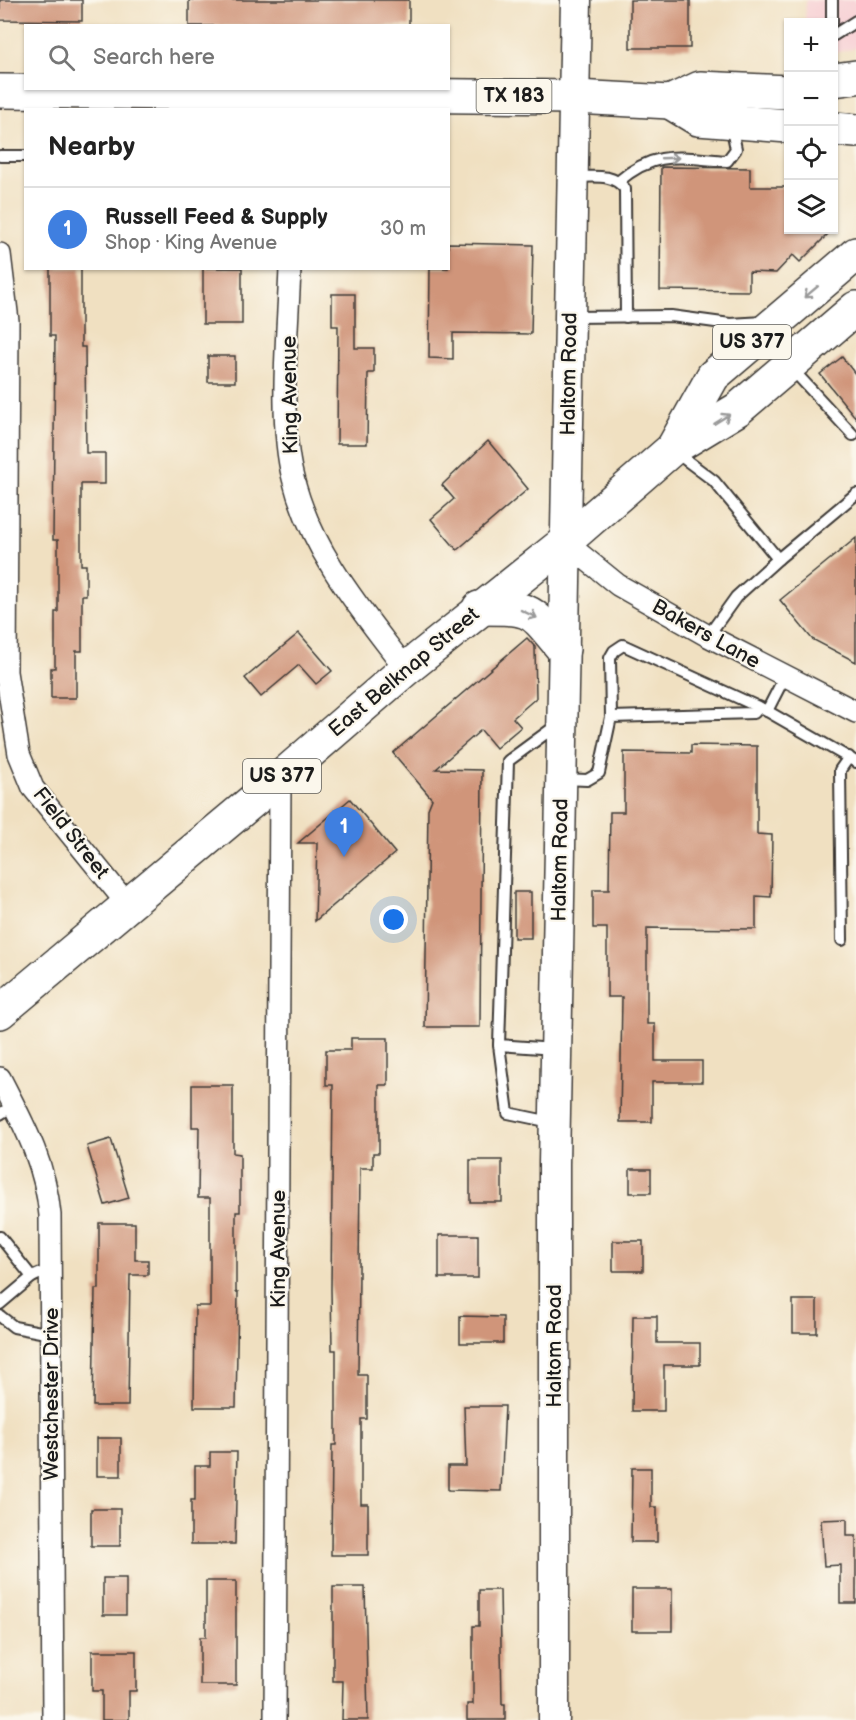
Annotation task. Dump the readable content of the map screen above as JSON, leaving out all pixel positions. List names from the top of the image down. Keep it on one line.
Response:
{"streets":{"main road":["TX 183","US 377","Haltom Road","East Belknap Street"],"street":["King Avenue","Bakers Lane","Field Street","Westchester Drive"]},"crossings":[["TX 183","Haltom Road"],["US 377","East Belknap Street"],["Haltom Road","Bakers Lane"],["Haltom Road","East Belknap Street"],["King Avenue","East Belknap Street"],["Bakers Lane","East Belknap Street"],["East Belknap Street","Field Street"]],"page":{"map_buttons":["+","−"],"search":"Search here","heading":"Nearby","list":[{"mark":"1","name":"Russell Feed & Supply","note":"Shop · King Avenue","value":"30 m"}],"pins":"1"}}
